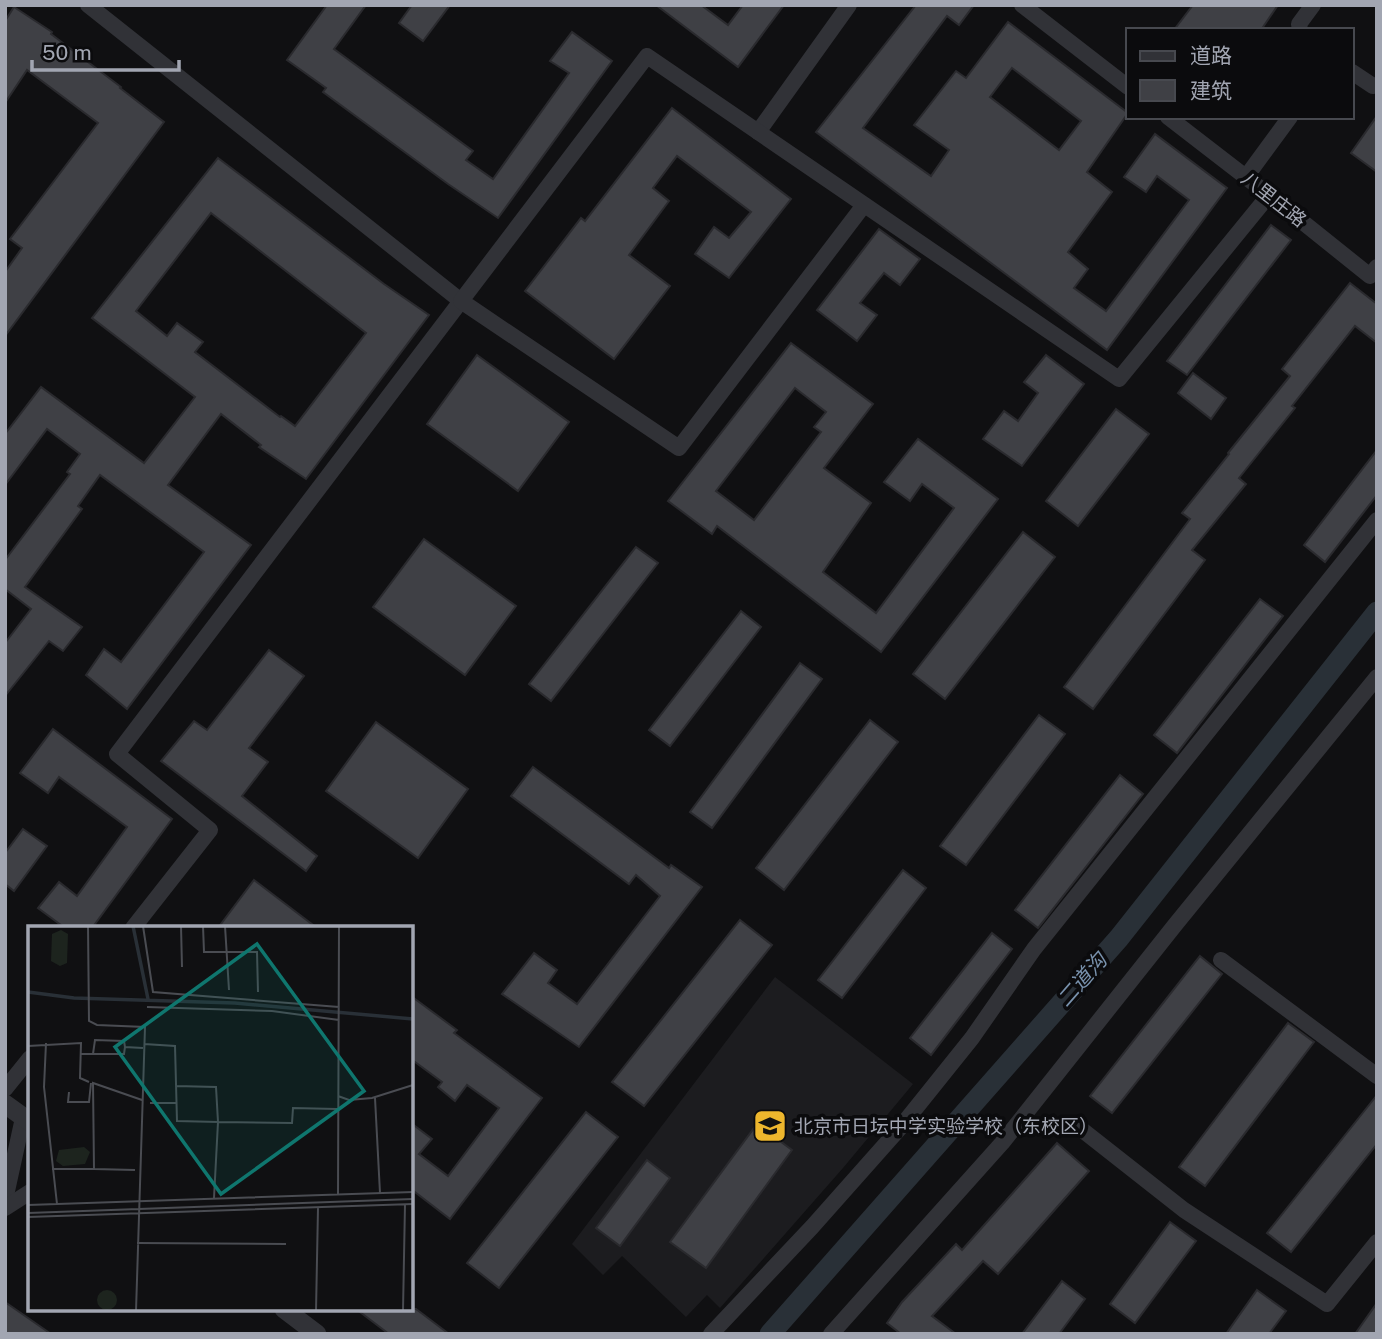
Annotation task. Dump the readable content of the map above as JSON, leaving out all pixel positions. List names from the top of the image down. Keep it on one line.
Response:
{"streets":{"street":["八里庄路"]},"water":["二道沟"],"places":{"school or university":["北京市日坛中学实验学校（东校区）"]},"legend":["道路","建筑"],"scale_bar":"50 m"}
